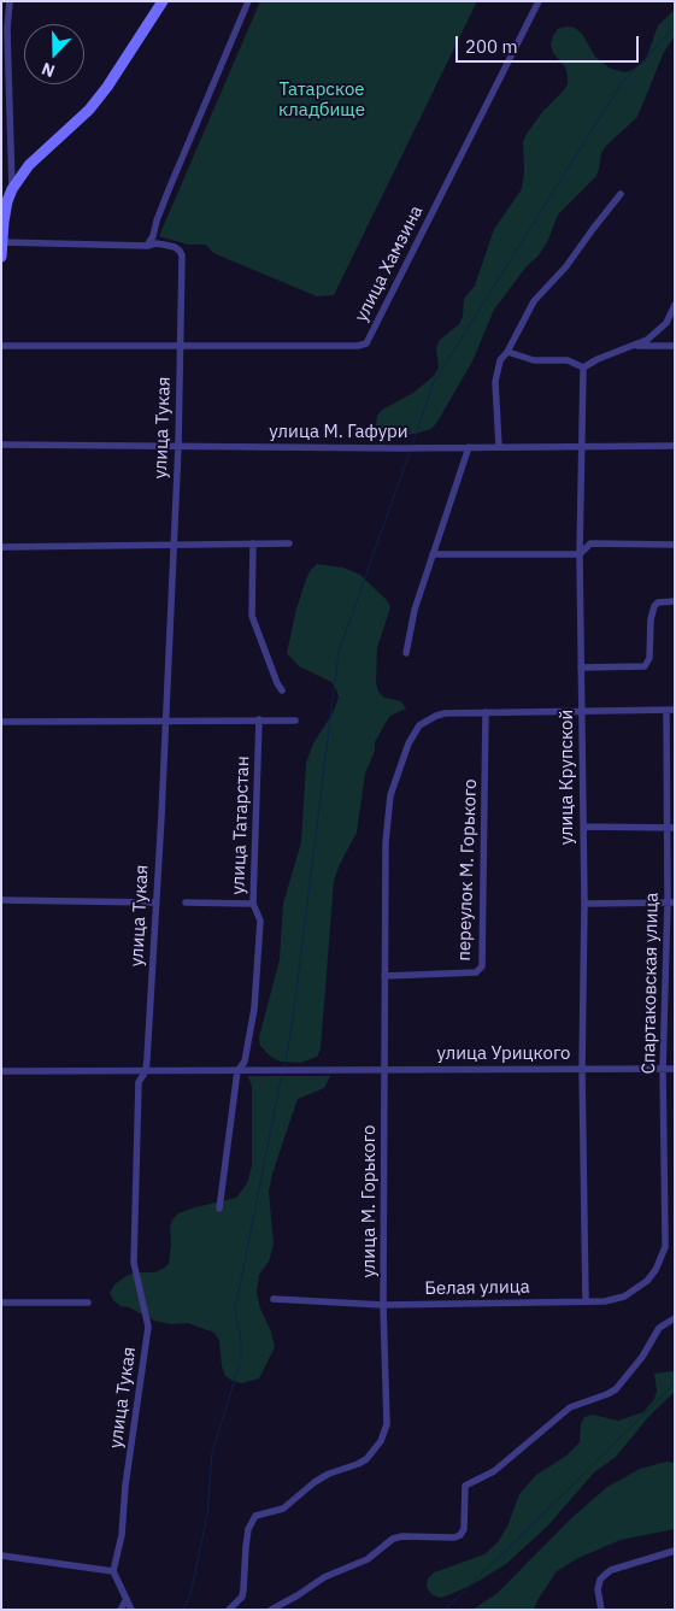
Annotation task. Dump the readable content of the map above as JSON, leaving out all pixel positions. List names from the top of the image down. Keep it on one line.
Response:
{"streets":{"street":["улица Хамзина","улица Тукая","улица М. Гафури","улица Крупской","улица Татарстан","переулок М. Горького","Спартаковская улица","улица Урицкого","улица М. Горького","Белая улица"]},"crossings":[["улица Хамзина","улица Тукая"],["улица Тукая","улица М. Гафури"],["улица М. Гафури","улица Крупской"],["улица Крупской","улица Урицкого"],["улица Крупской","Белая улица"],["улица Татарстан","улица Урицкого"],["переулок М. Горького","улица М. Горького"],["Спартаковская улица","улица Урицкого"],["Спартаковская улица","Белая улица"],["улица Урицкого","улица М. Горького"],["улица М. Горького","Белая улица"]],"parks":["Татарское кладбище"],"scale_bar":"200 m","north":"bottom"}
